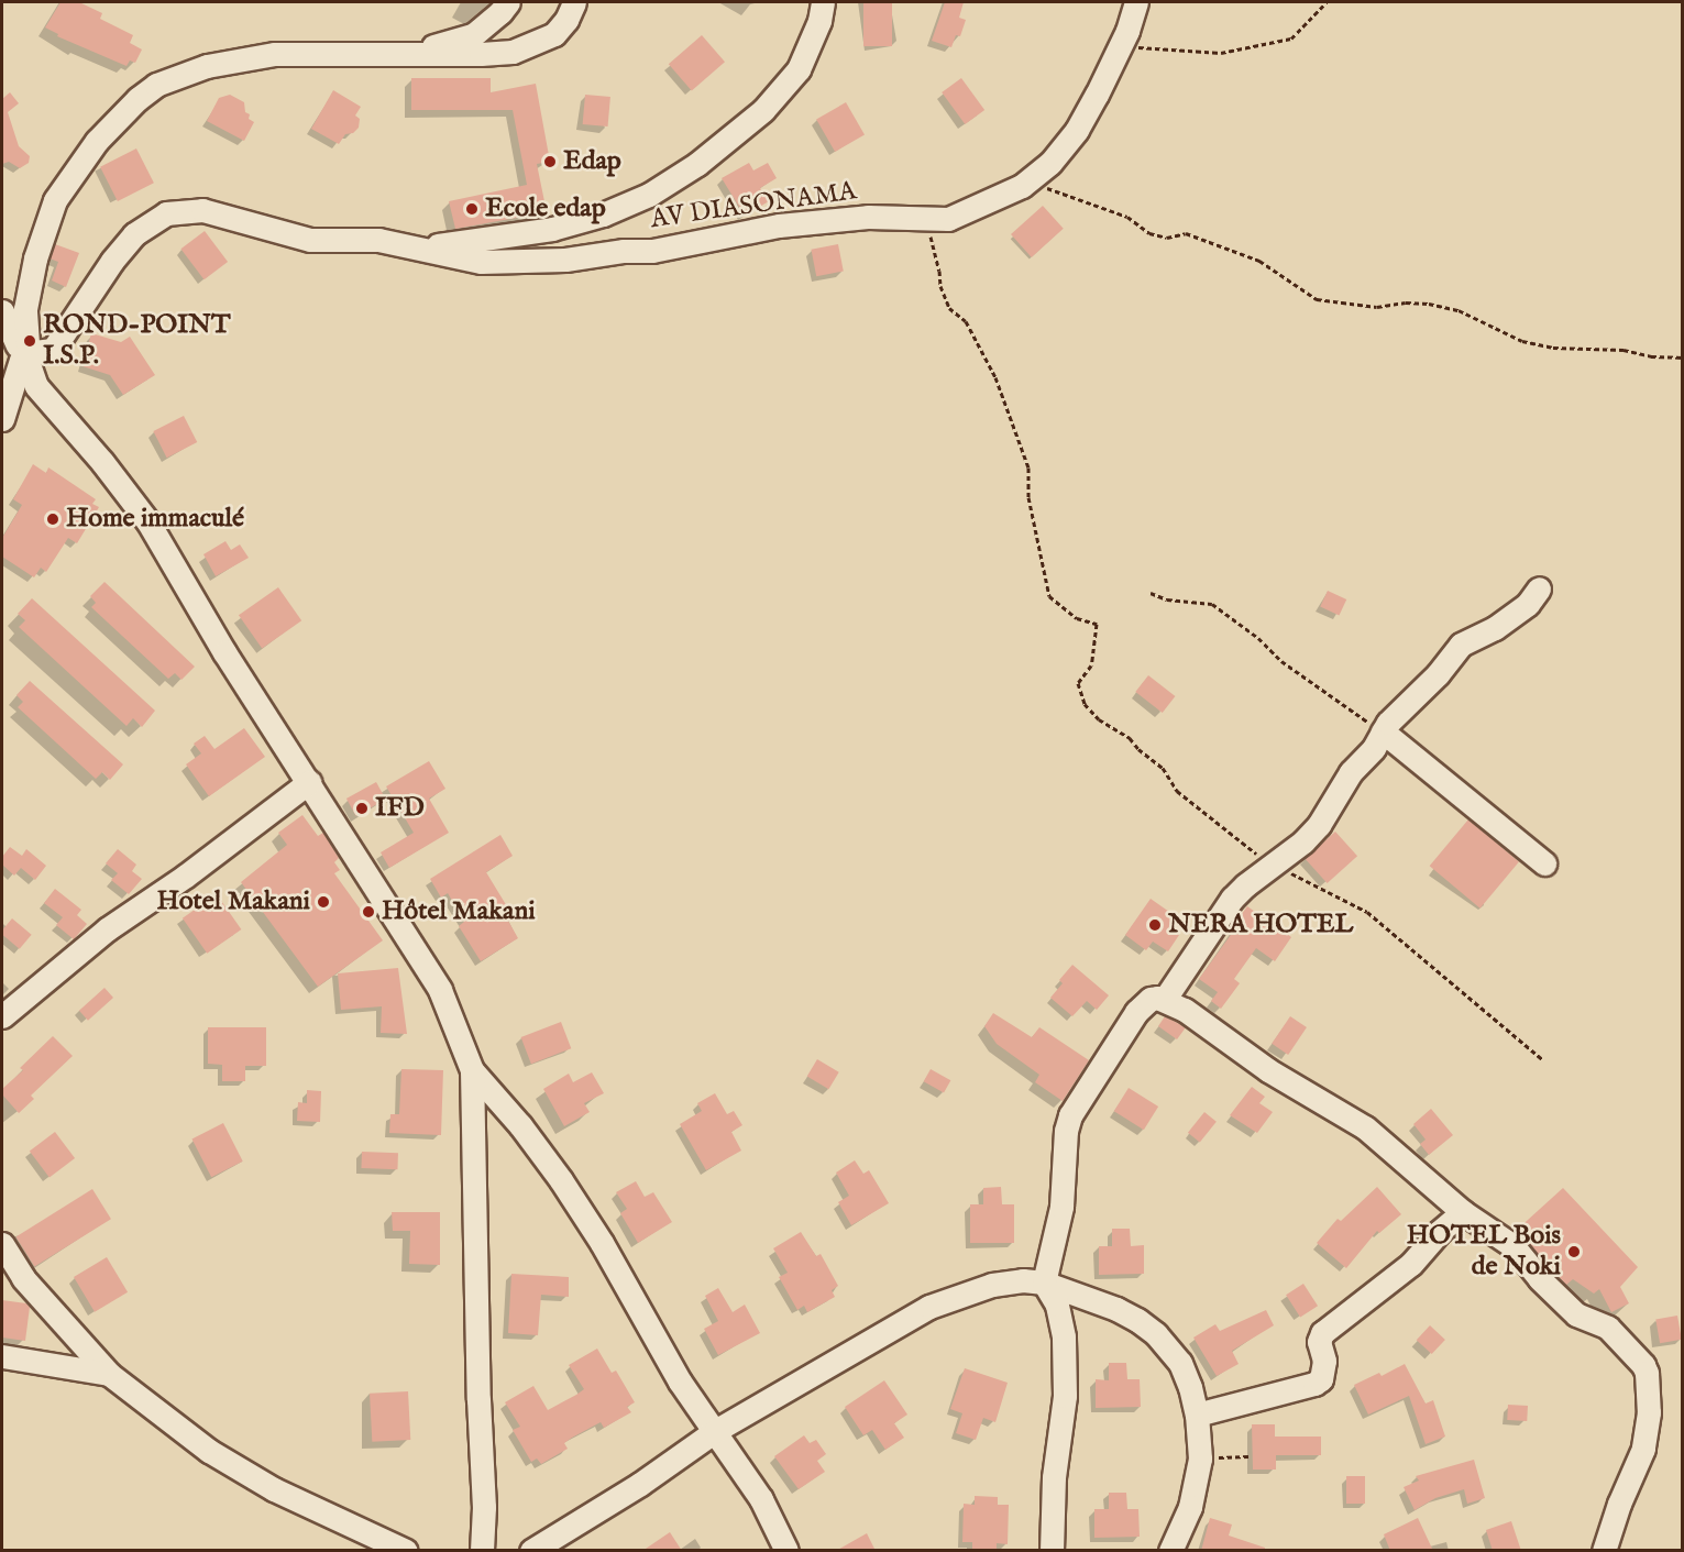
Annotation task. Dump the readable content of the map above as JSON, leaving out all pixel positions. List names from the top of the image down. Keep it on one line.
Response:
{"streets":{"street":["AV DIASONAMA"]},"places":["Edap","Ecole edap","ROND-POINT I.S.P.","Home immaculé","IFD","Hotel Makani","Hôtel Makani","NERA HOTEL","HOTEL Bois de Noki"]}
